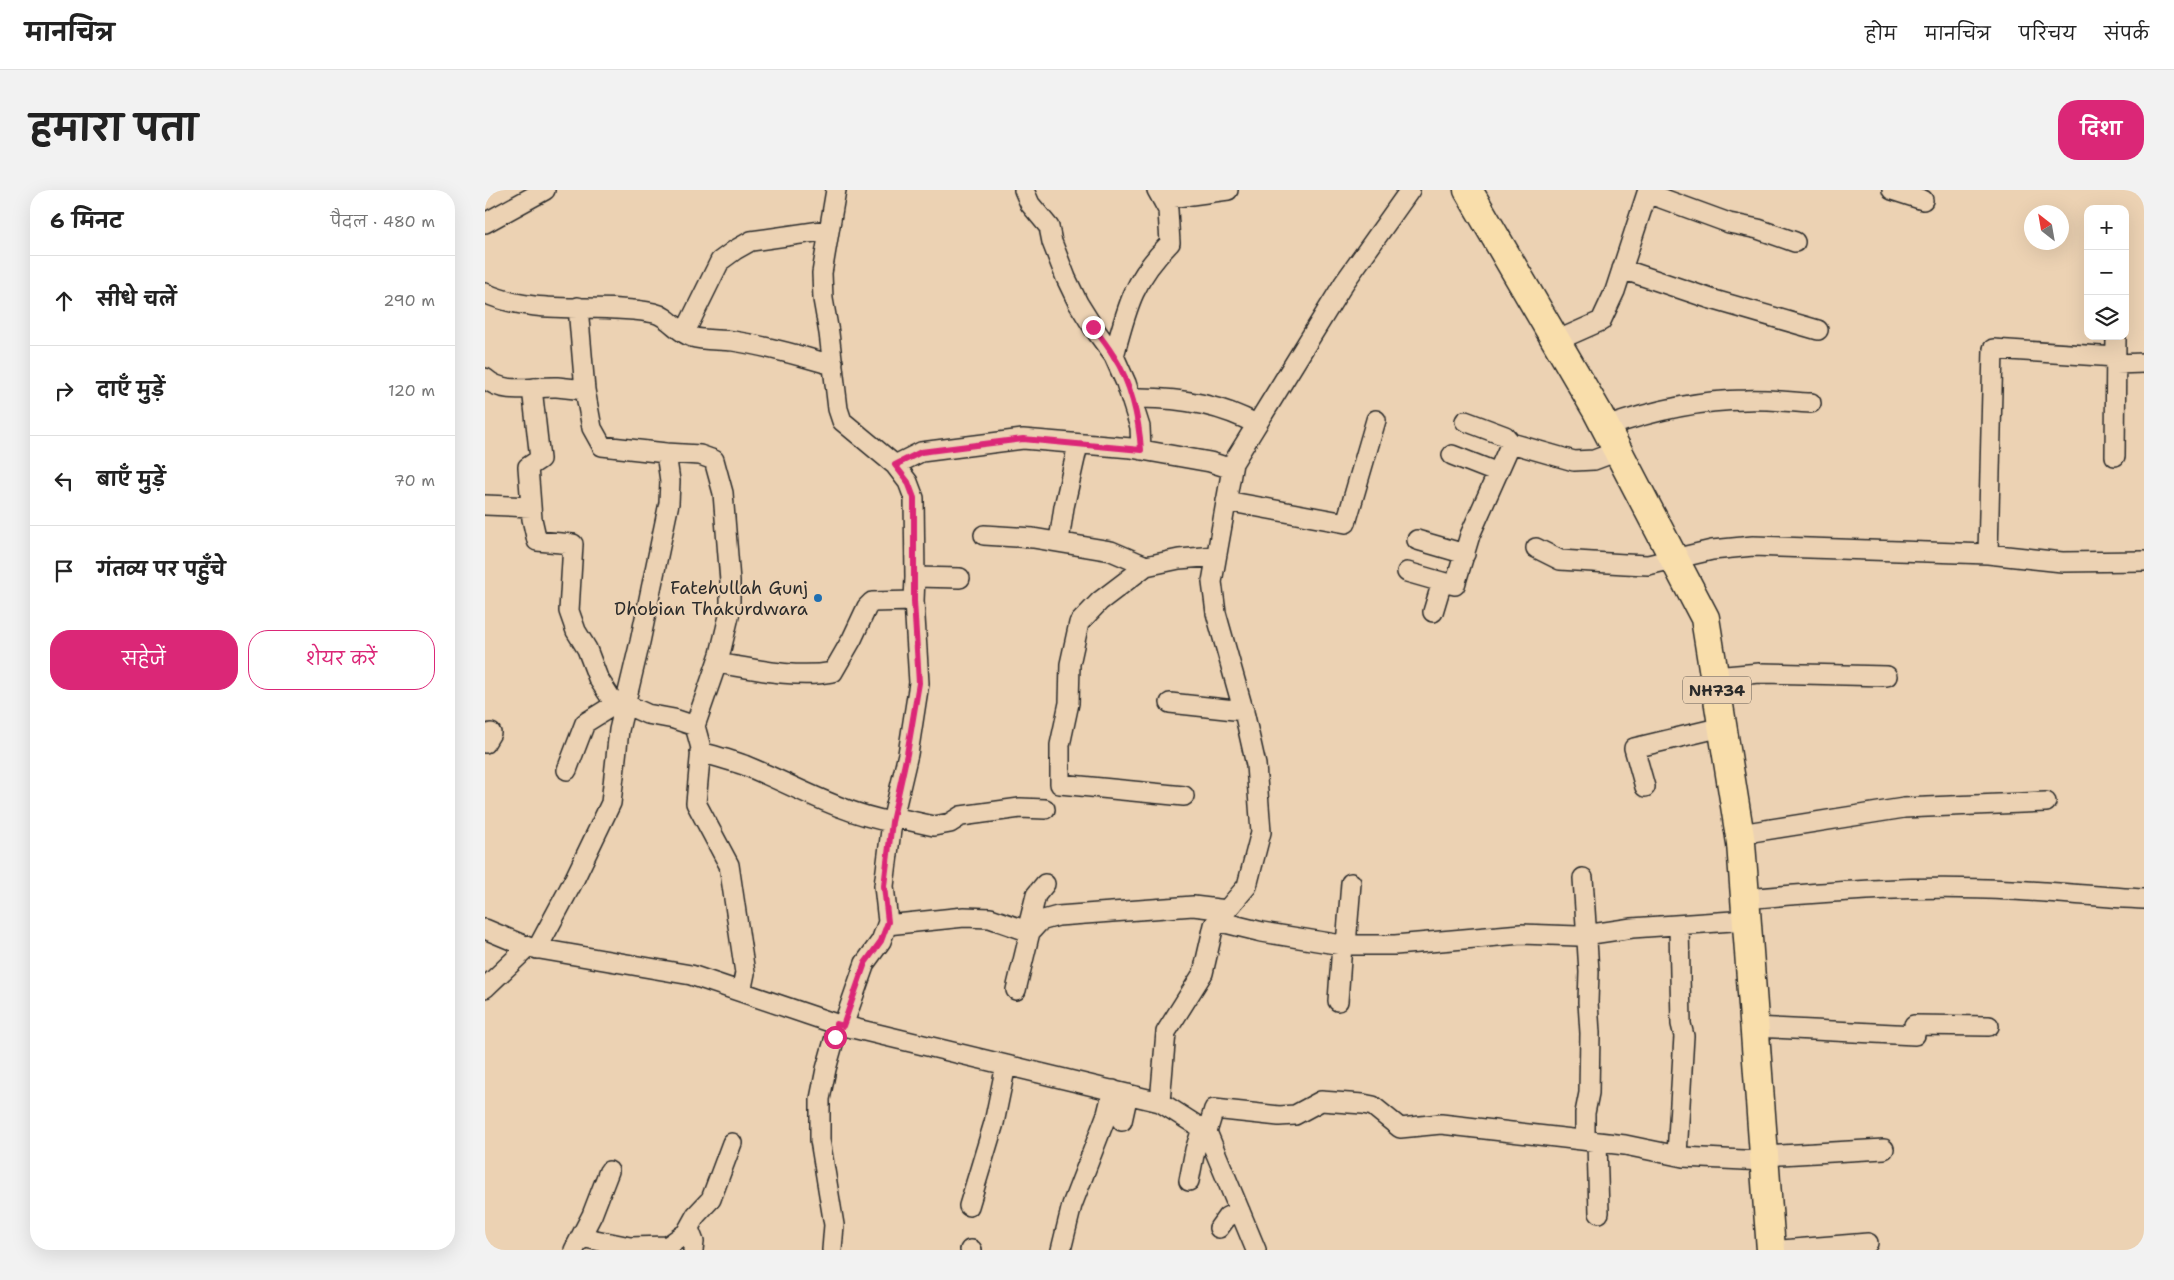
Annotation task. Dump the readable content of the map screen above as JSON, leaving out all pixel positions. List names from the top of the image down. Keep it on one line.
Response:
{"streets":{"highway":["NH734"]},"places":["Fatehullah Gunj Dhobian Thakurdwara"],"north":"top left","page":{"header":"मानचित्र","nav":["होम","मानचित्र","परिचय","संपर्क"],"title":"हमारा पता","buttons":["दिशा",["सहेजें","शेयर करें"]],"heading":["6 मिनट","पैदल · 480 m"],"map_buttons":["+","−"],"list":[["सीधे चलें","290 m"],["दाएँ मुड़ें","120 m"],["बाएँ मुड़ें","70 m"],"गंतव्य पर पहुँचे"]}}
